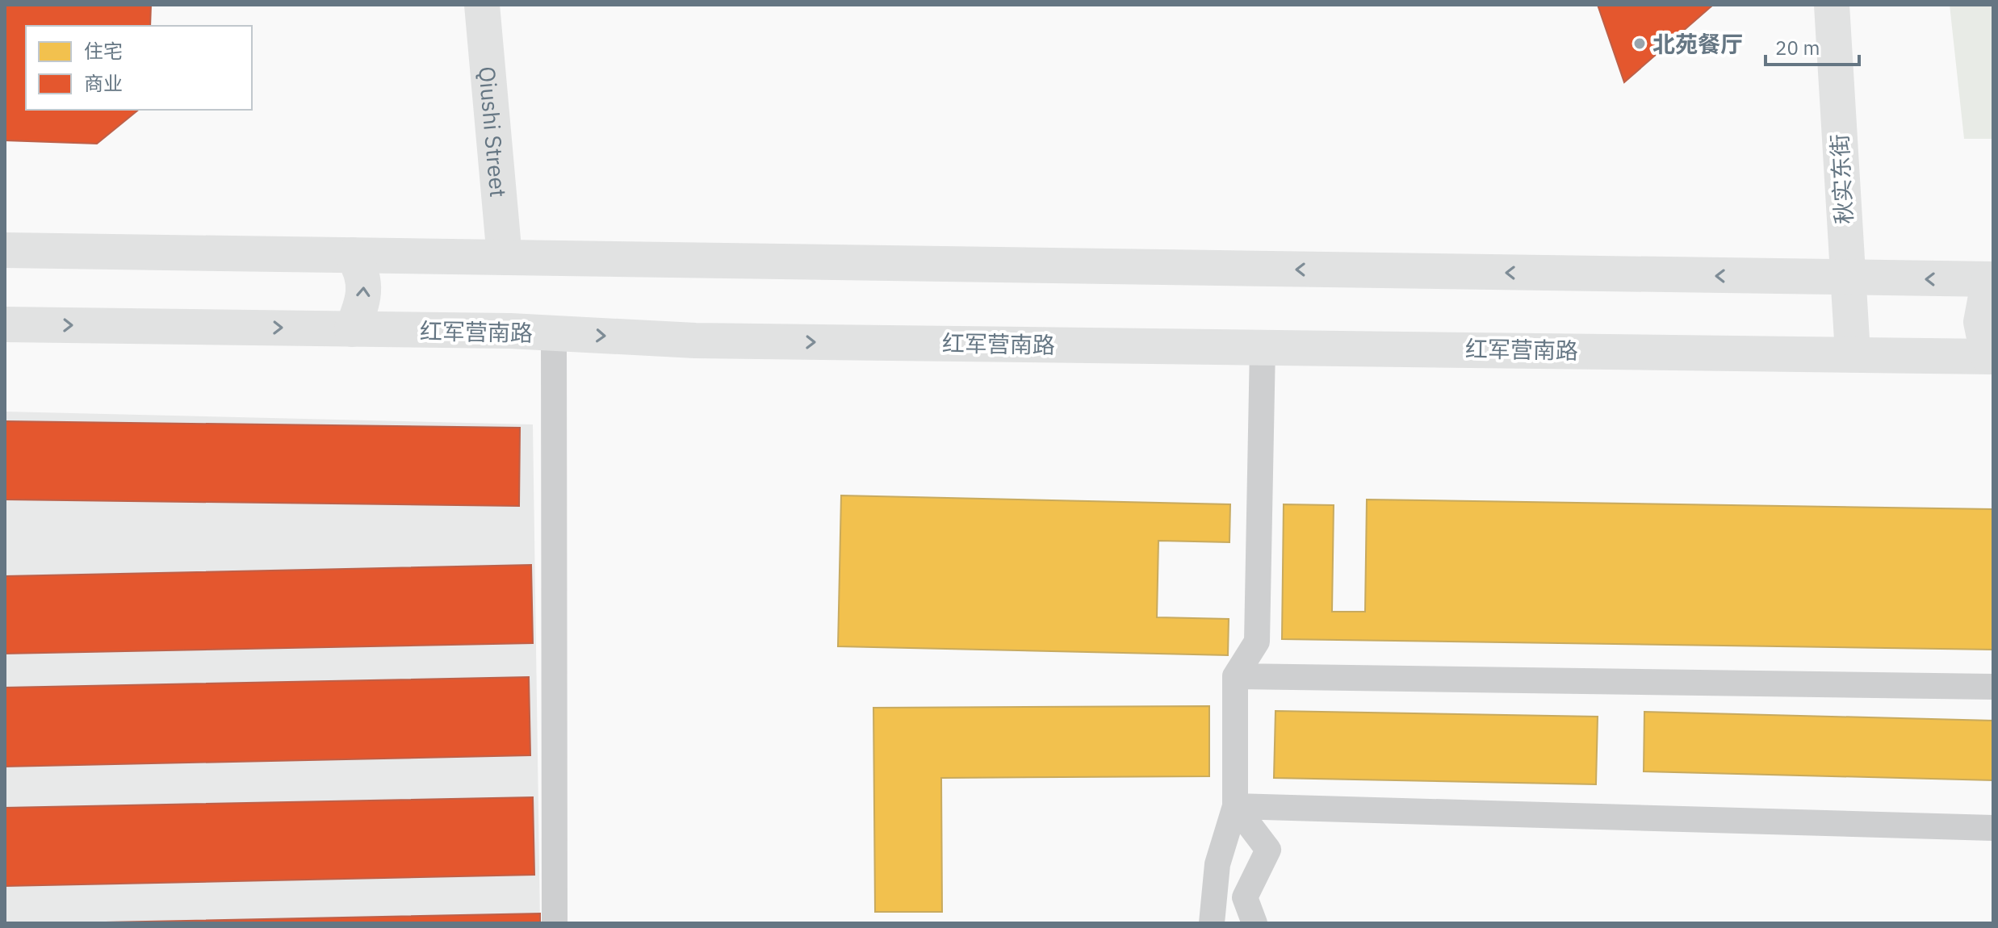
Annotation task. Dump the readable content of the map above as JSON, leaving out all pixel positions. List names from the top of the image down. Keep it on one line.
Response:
{"streets":{"main road":["Qiushi Street","秋实东街","红军营南路"]},"crossings":[["秋实东街","红军营南路"]],"places":["北苑餐厅"],"legend":["住宅","商业"],"scale_bar":"20 m"}
